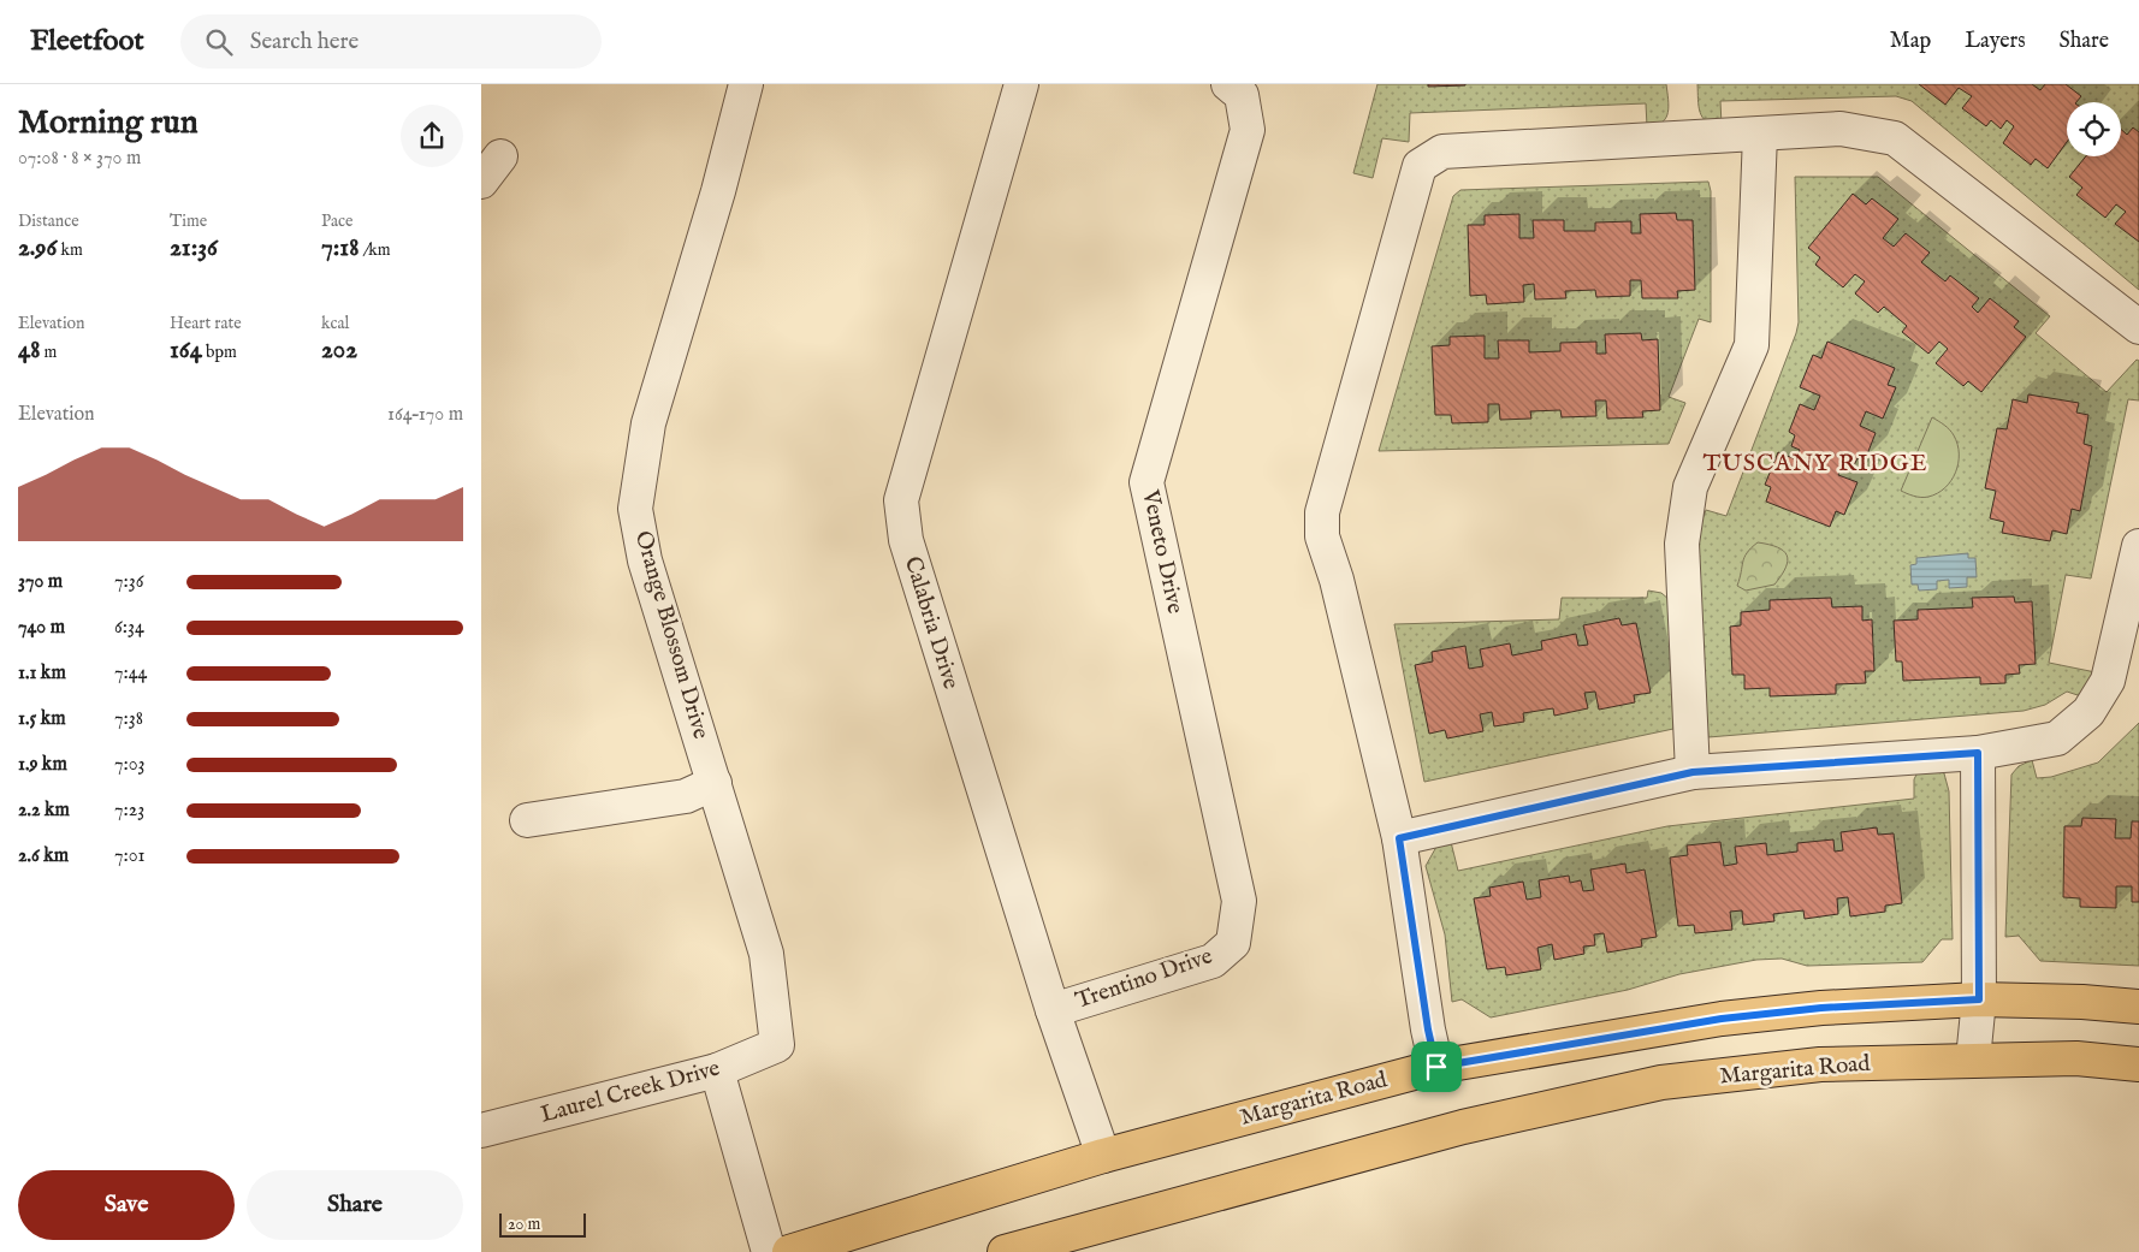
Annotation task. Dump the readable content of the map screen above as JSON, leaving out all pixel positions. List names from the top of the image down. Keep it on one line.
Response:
{"streets":{"main road":["Margarita Road"],"street":["Veneto Drive","Calabria Drive","Orange Blossom Drive","Trentino Drive","Laurel Creek Drive"]},"crossings":[["Veneto Drive","Trentino Drive"],["Calabria Drive","Trentino Drive"],["Calabria Drive","Margarita Road"],["Orange Blossom Drive","Laurel Creek Drive"]],"districts":["TUSCANY RIDGE"],"scale_bar":"20 m","page":{"header":"Fleetfoot","search":"Search here","nav":["Map","Layers","Share"],"heading":["Morning run","07:08 · 8 × 370 m"],"stats":[["Distance","2.96 km"],["Time","21:36"],["Pace","7:18 /km"],["Elevation","48 m"],["Heart rate","164 bpm"],["kcal","202"]],"chart":["Elevation","164–170 m"],"list":[{"name":"370 m","note":"7:36"},{"name":"740 m","note":"6:34"},{"name":"1.1 km","note":"7:44"},{"name":"1.5 km","note":"7:38"},{"name":"1.9 km","note":"7:03"},{"name":"2.2 km","note":"7:23"},{"name":"2.6 km","note":"7:01"}],"buttons":["Save","Share"],"scale":"20 m"}}
